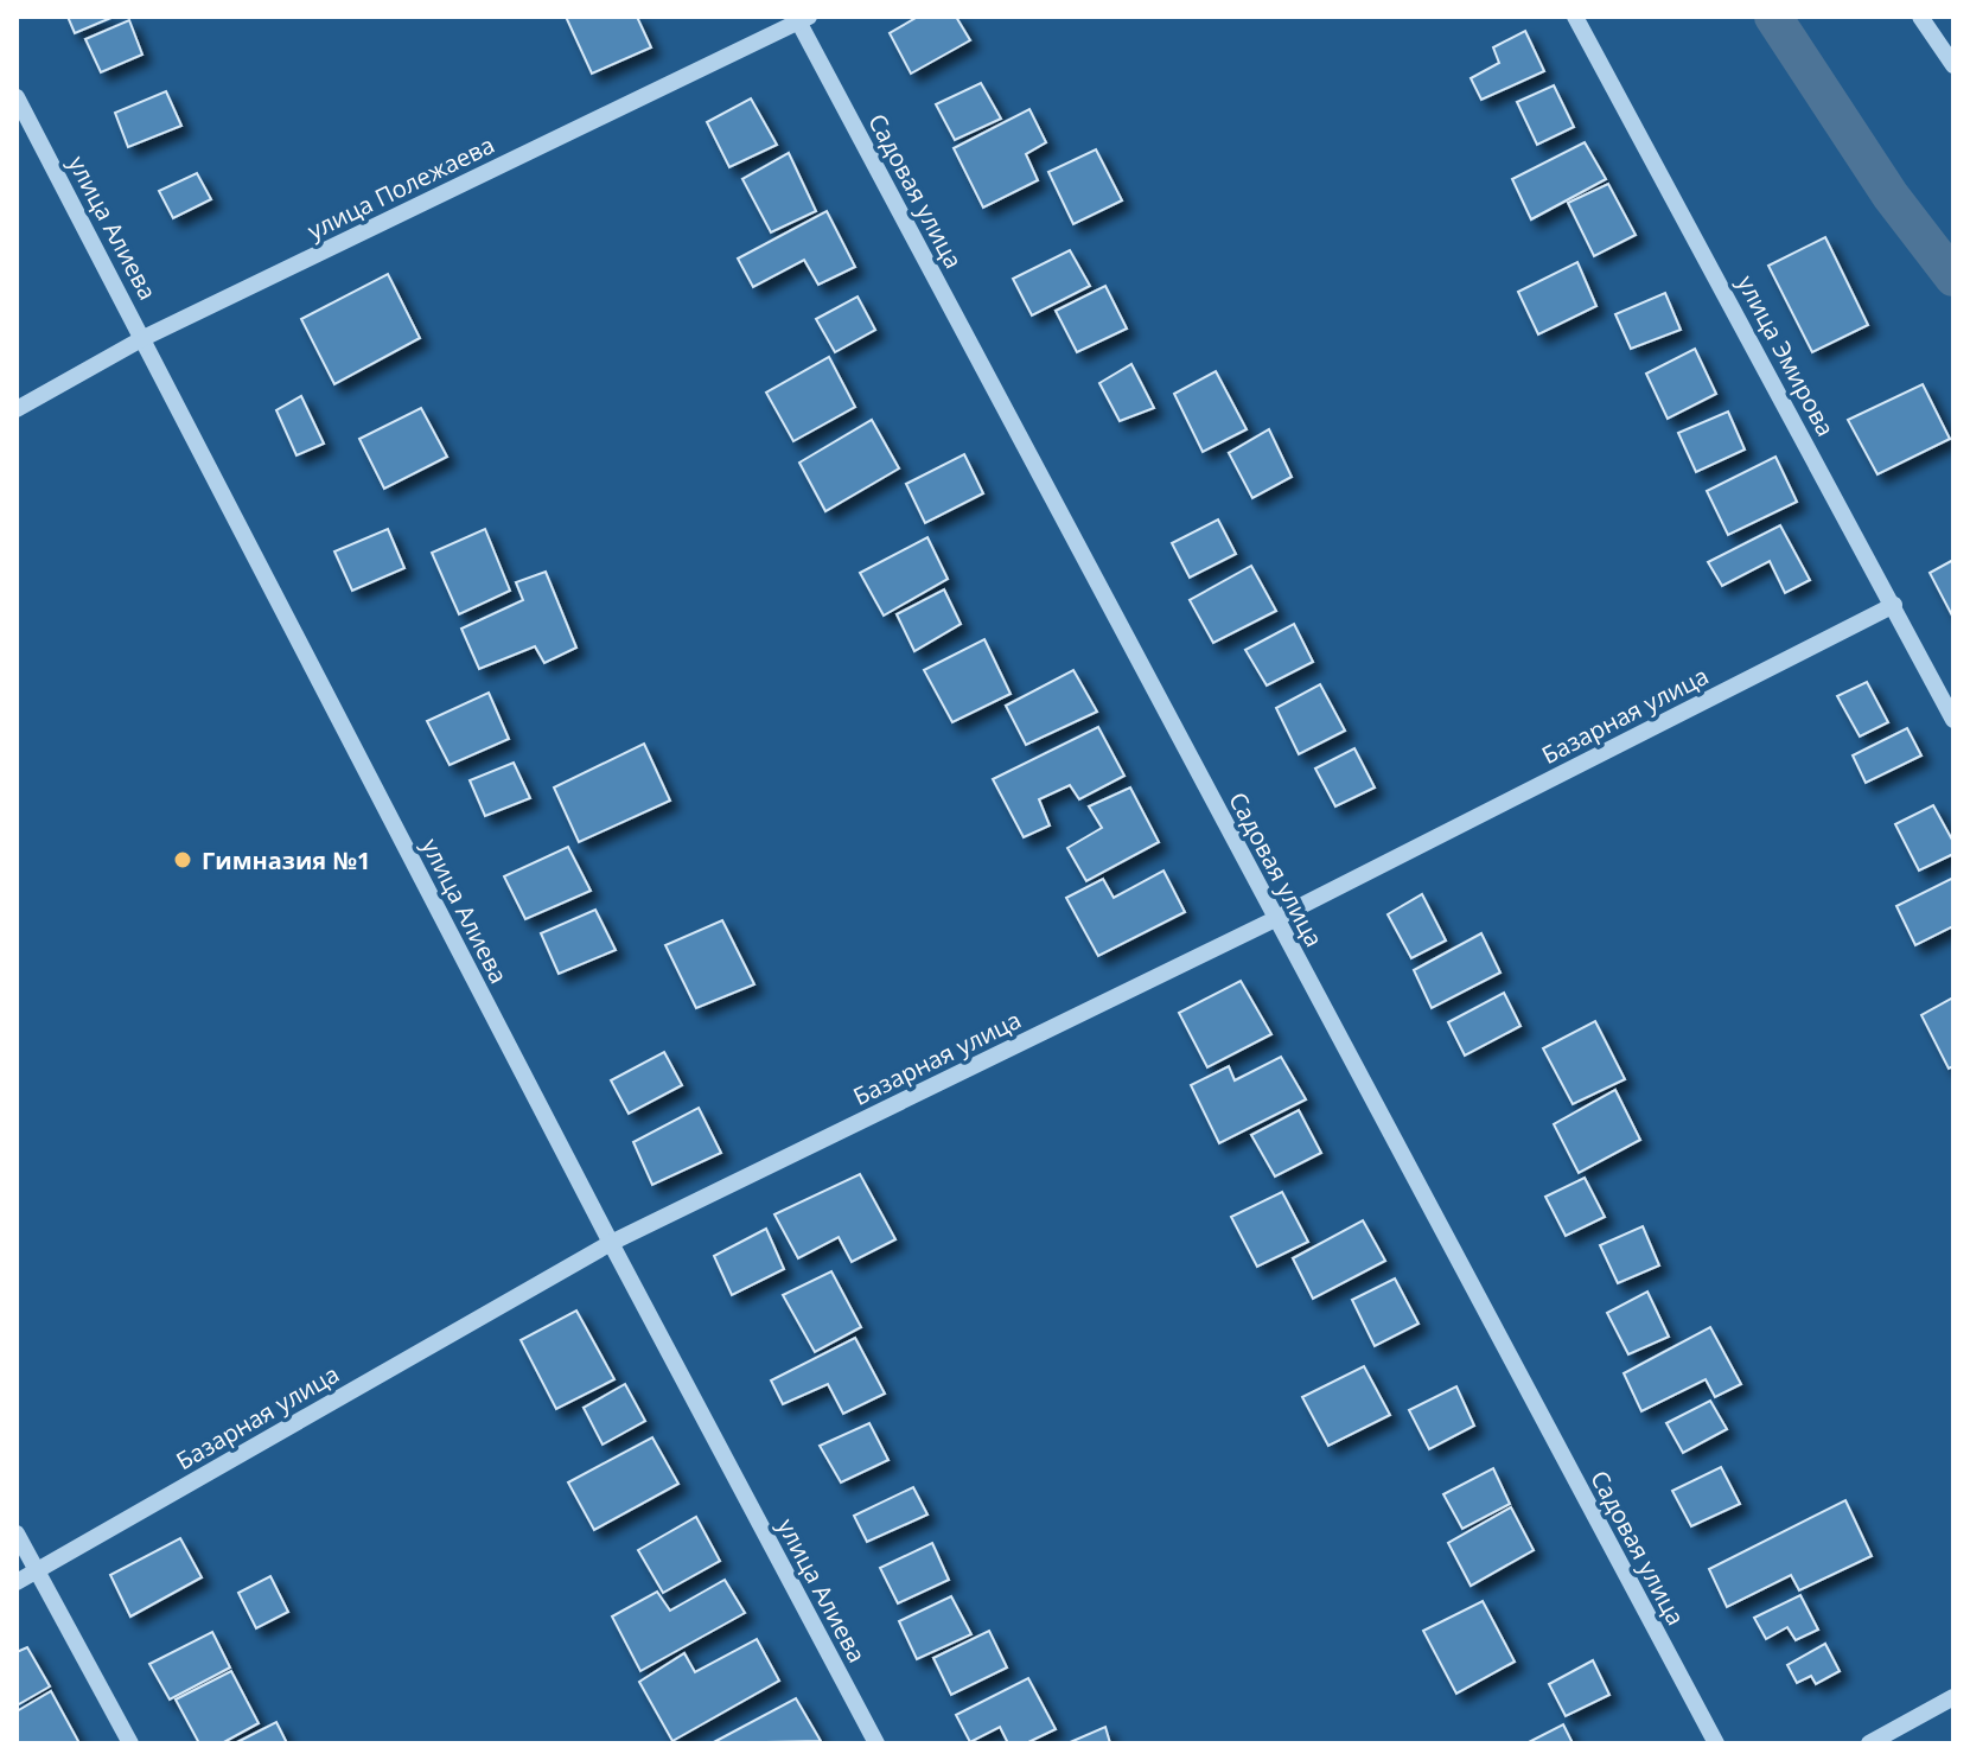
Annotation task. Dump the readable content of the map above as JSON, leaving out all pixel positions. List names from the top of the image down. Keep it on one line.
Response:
{"streets":{"street":["улица Полежаева","Садовая улица","улица Алиева","улица Эмирова","Базарная улица"]},"crossings":[["улица Полежаева","Садовая улица"],["улица Полежаева","улица Алиева"],["Садовая улица","Базарная улица"],["улица Алиева","Базарная улица"],["улица Эмирова","Базарная улица"]],"places":["Гимназия №1"]}
